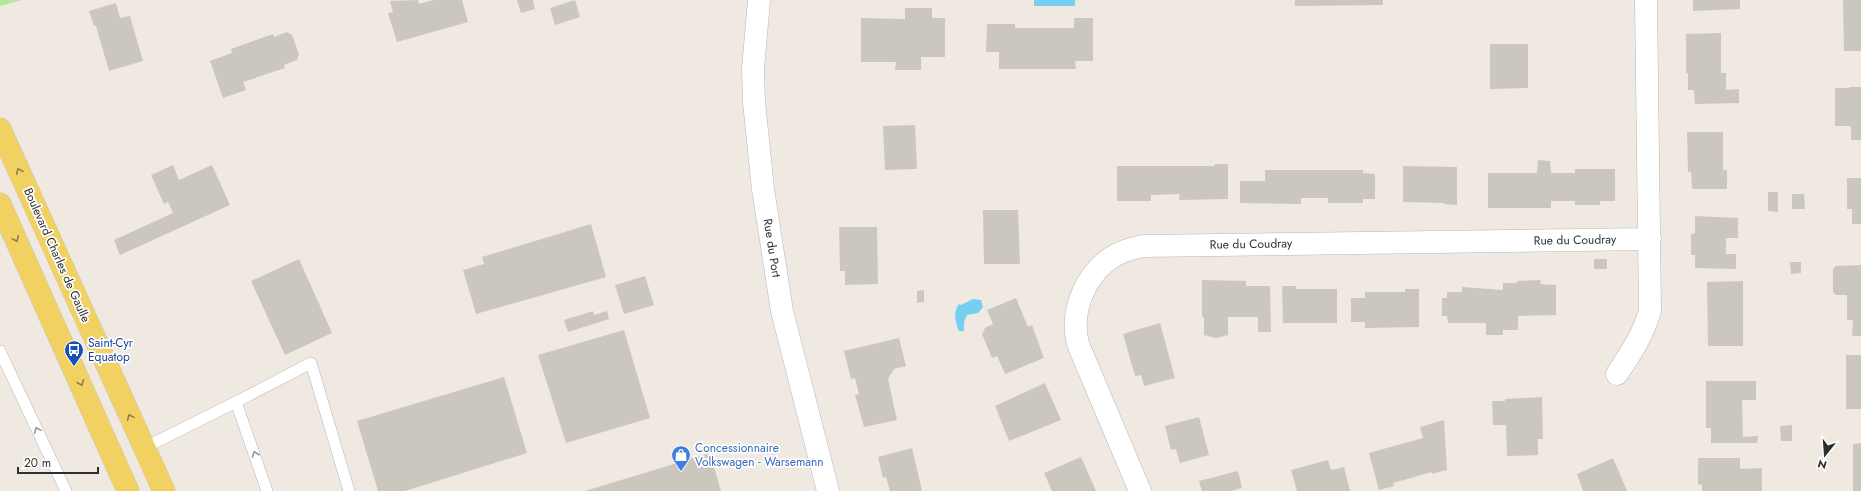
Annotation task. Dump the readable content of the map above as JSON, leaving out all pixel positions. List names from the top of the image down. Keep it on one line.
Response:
{"streets":{"main road":["Boulevard Charles de Gaulle"],"street":["Rue du Coudray","Rue du Port"]},"places":{"bus stop":["Saint-Cyr Equatop"],"shop":["Concessionnaire Volkswagen - Warsemann"]},"scale_bar":"20 m","north":"bottom"}
